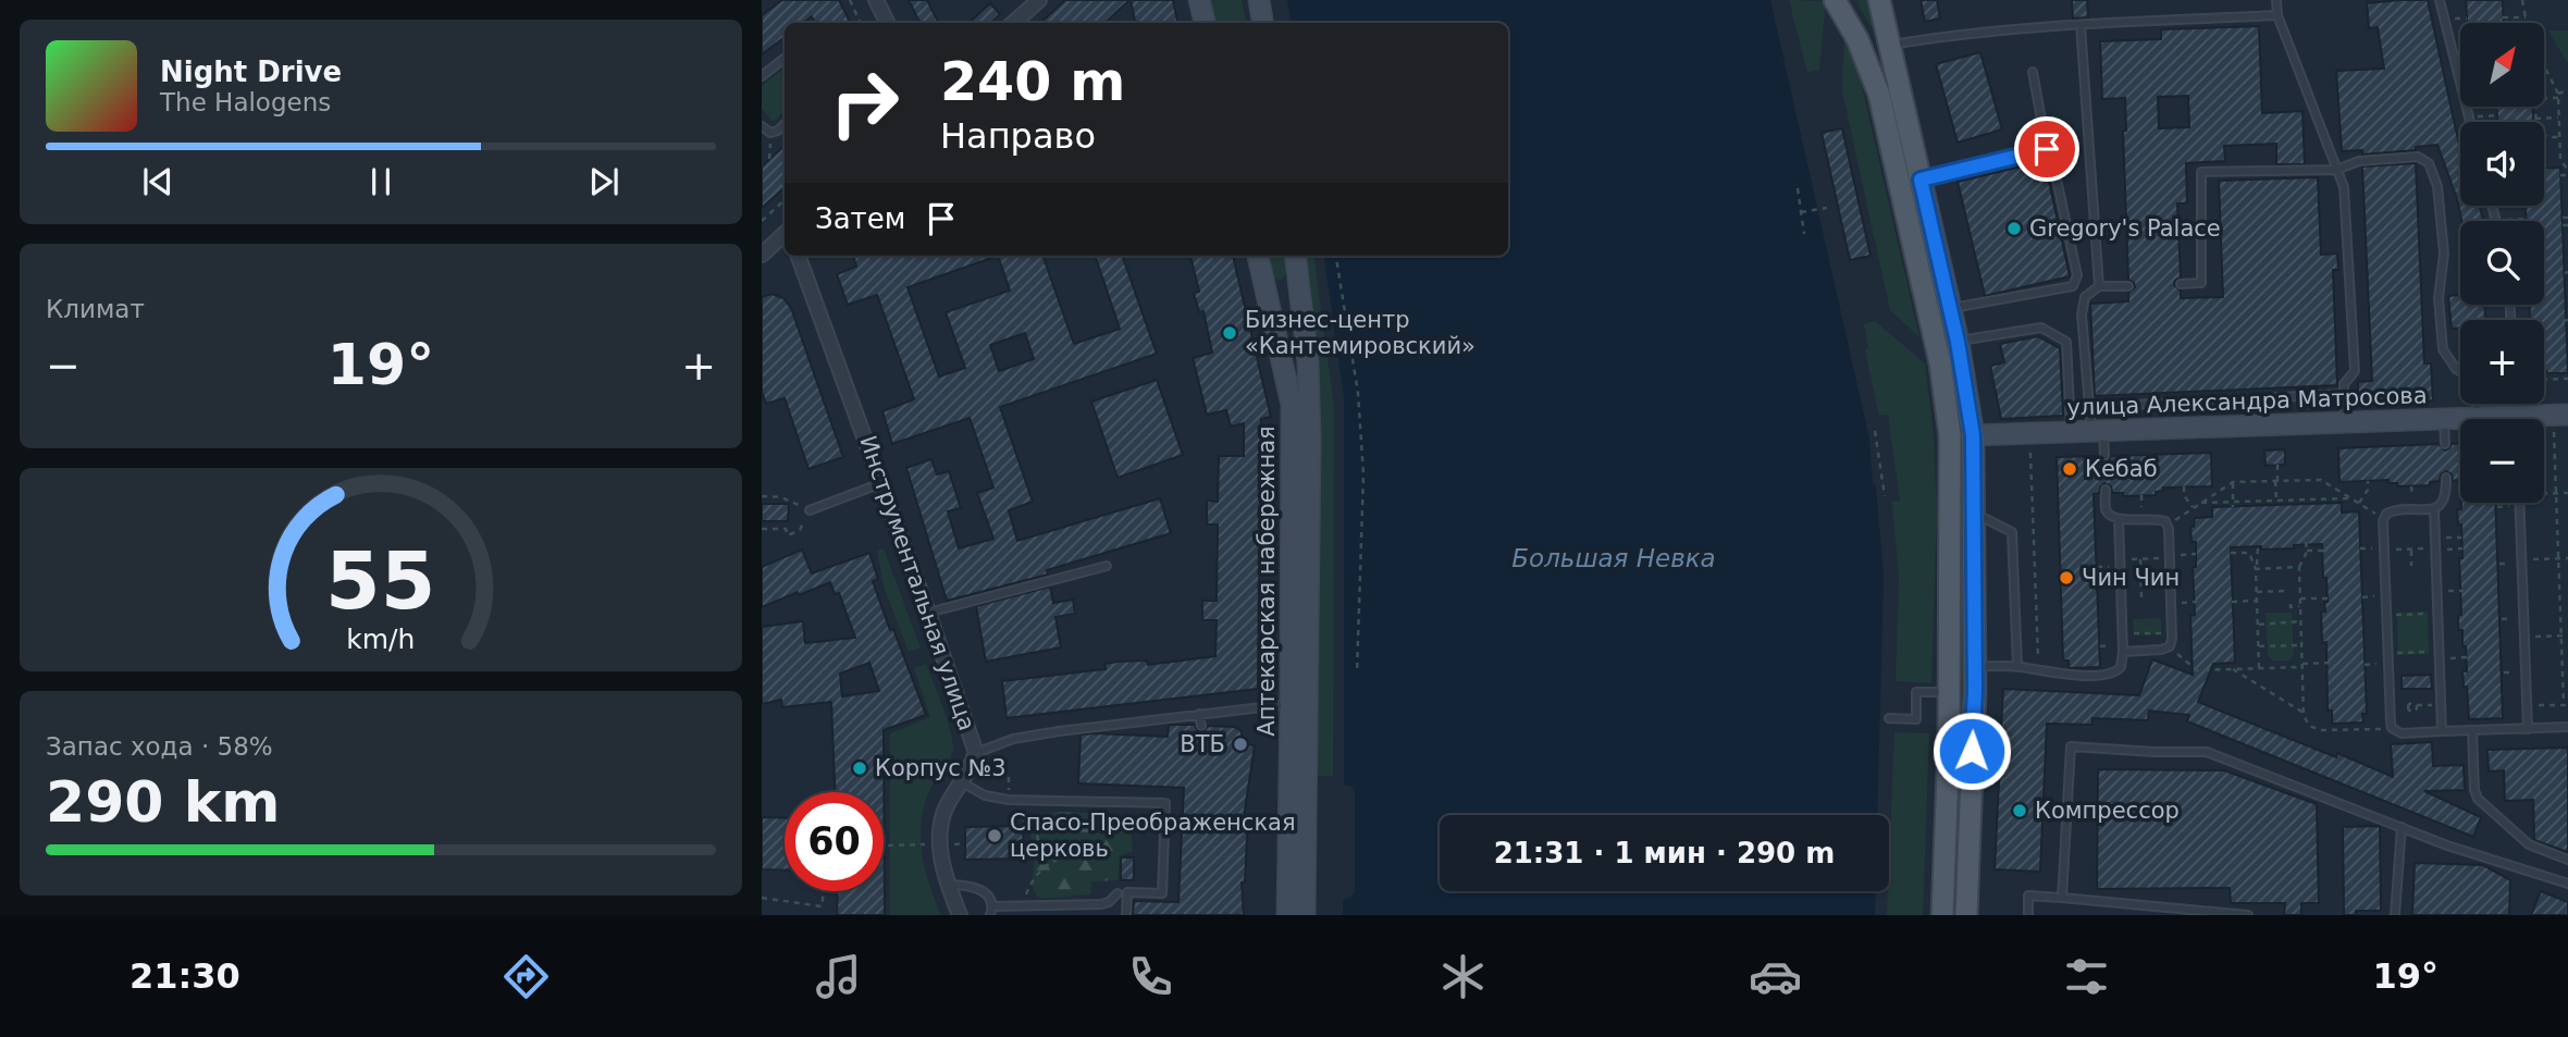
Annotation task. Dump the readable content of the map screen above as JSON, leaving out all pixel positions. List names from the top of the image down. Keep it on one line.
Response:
{"streets":{"street":["улица Александра Матросова","Аптекарская набережная","Инструментальная улица"]},"water":["Большая Невка"],"places":["Gregory's Palace","Бизнес-центр «Кантемировский»","Кебаб","Чин Чин","ВТБ","Корпус №3","Компрессор","Спасо-Преображенская церковь"],"north":"top right","page":{"map_buttons":["+","−"],"turn":["240 m","Направо"],"song":["Night Drive","The Halogens"],"then":"Затем","tile":["Климат",["Запас хода · 58%","290 km"]],"heat":["−","19°","+"],"limit":"60","trip":"21:31 · 1 мин · 290 m","tabs":["21:30","19°"],"gauge":["55","km/h"]}}
